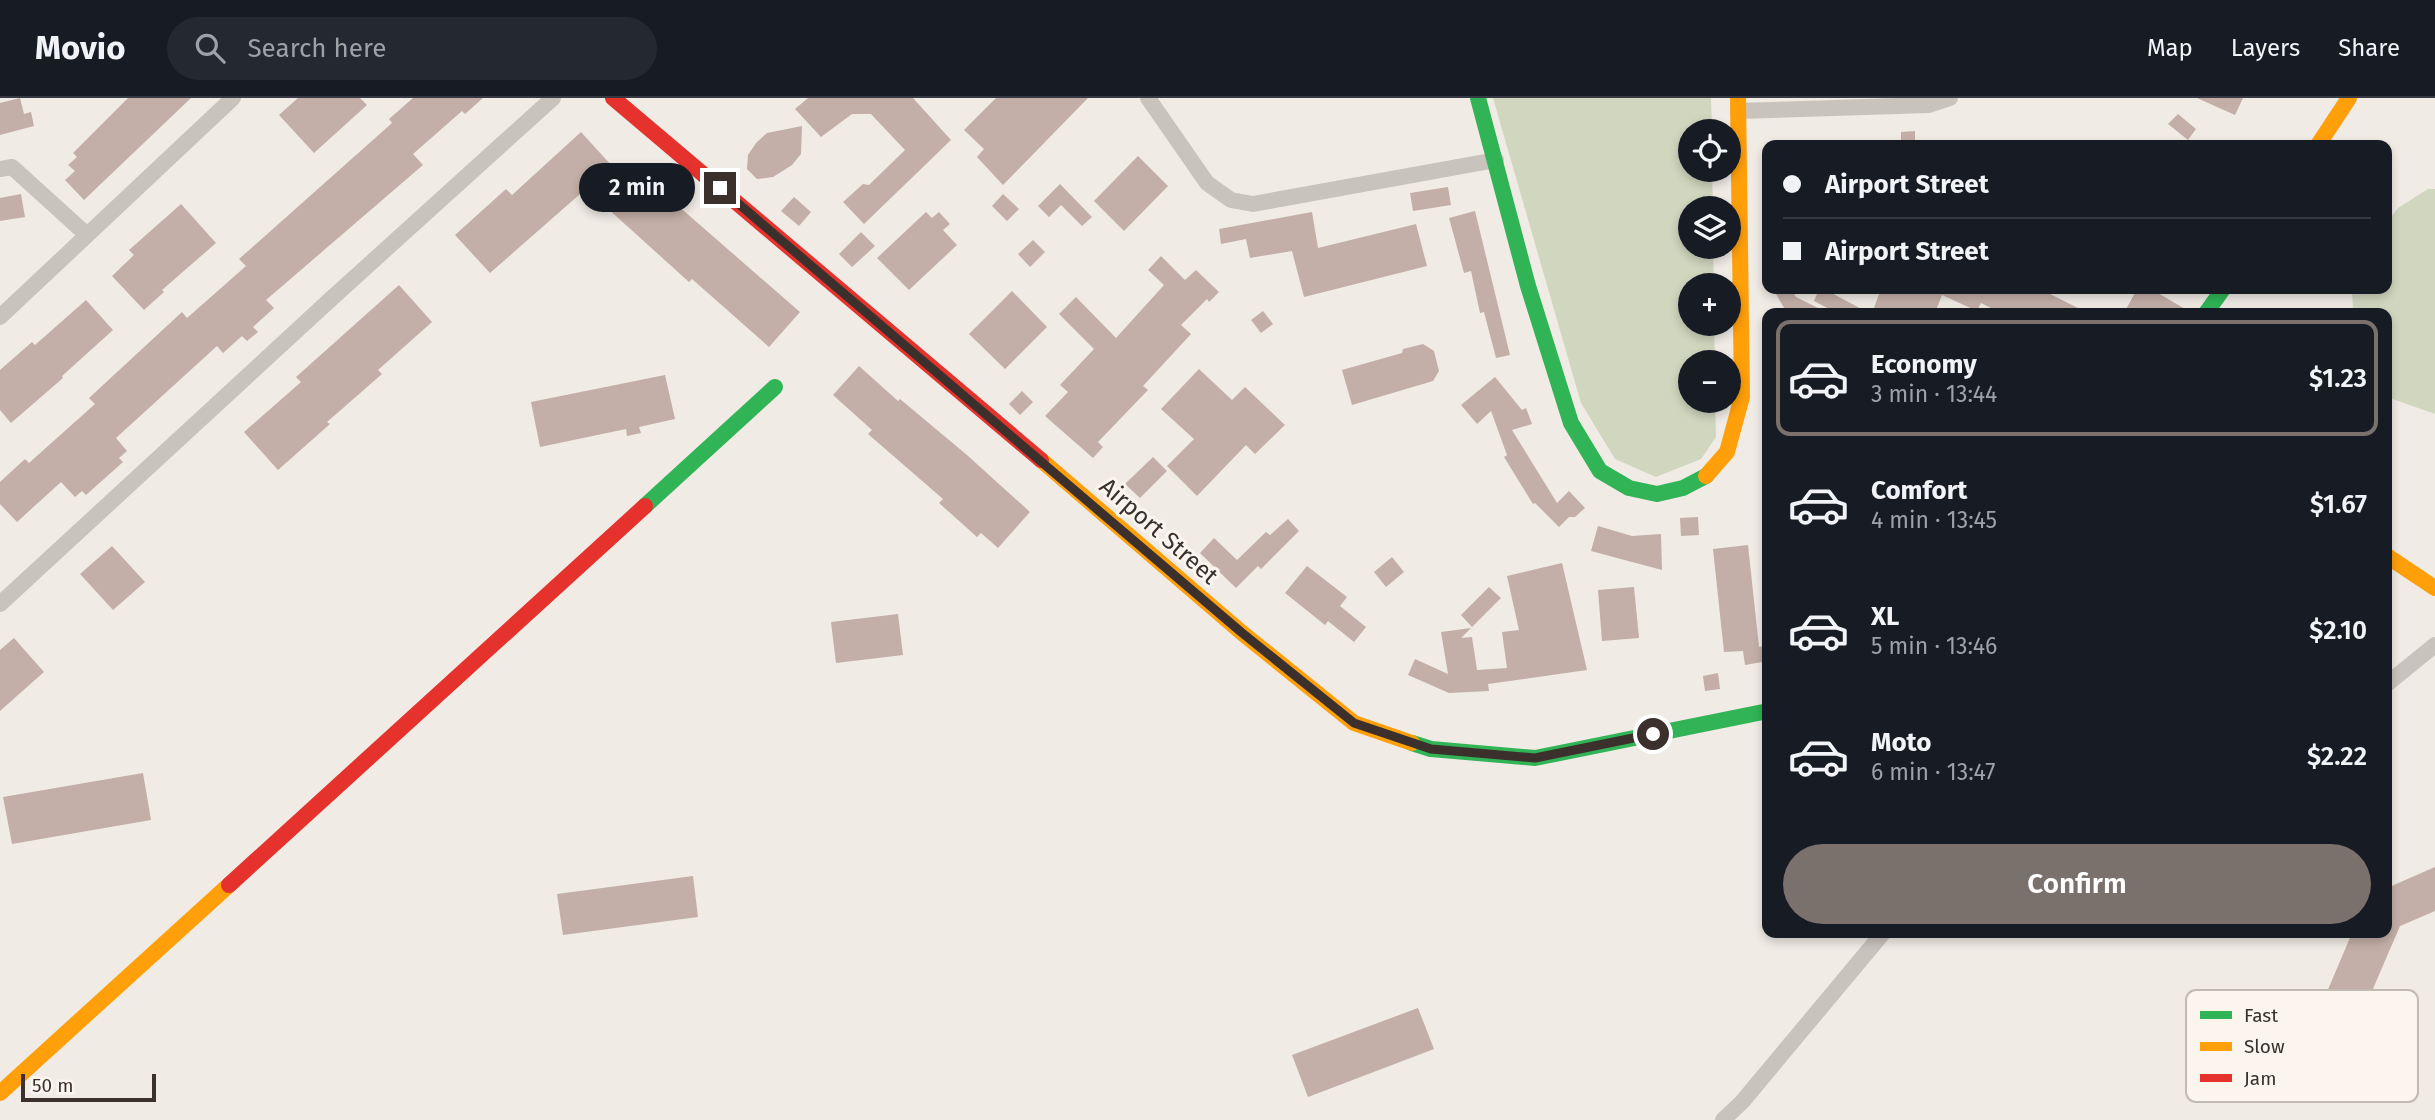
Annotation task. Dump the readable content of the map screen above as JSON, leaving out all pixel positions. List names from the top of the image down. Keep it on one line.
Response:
{"streets":{"street":["Airport Street"]},"legend":["Fast","Slow","Jam"],"scale_bar":"50 m","page":{"header":"Movio","search":"Search here","nav":["Map","Layers","Share"],"map_buttons":["+","−"],"banner":["Airport Street","Airport Street"],"bubble":"2 min","list":[{"name":"Economy","note":"3 min · 13:44","value":"$1.23"},{"name":"Comfort","note":"4 min · 13:45","value":"$1.67"},{"name":"XL","note":"5 min · 13:46","value":"$2.10"},{"name":"Moto","note":"6 min · 13:47","value":"$2.22"}],"buttons":"Confirm","scale":"50 m"}}
